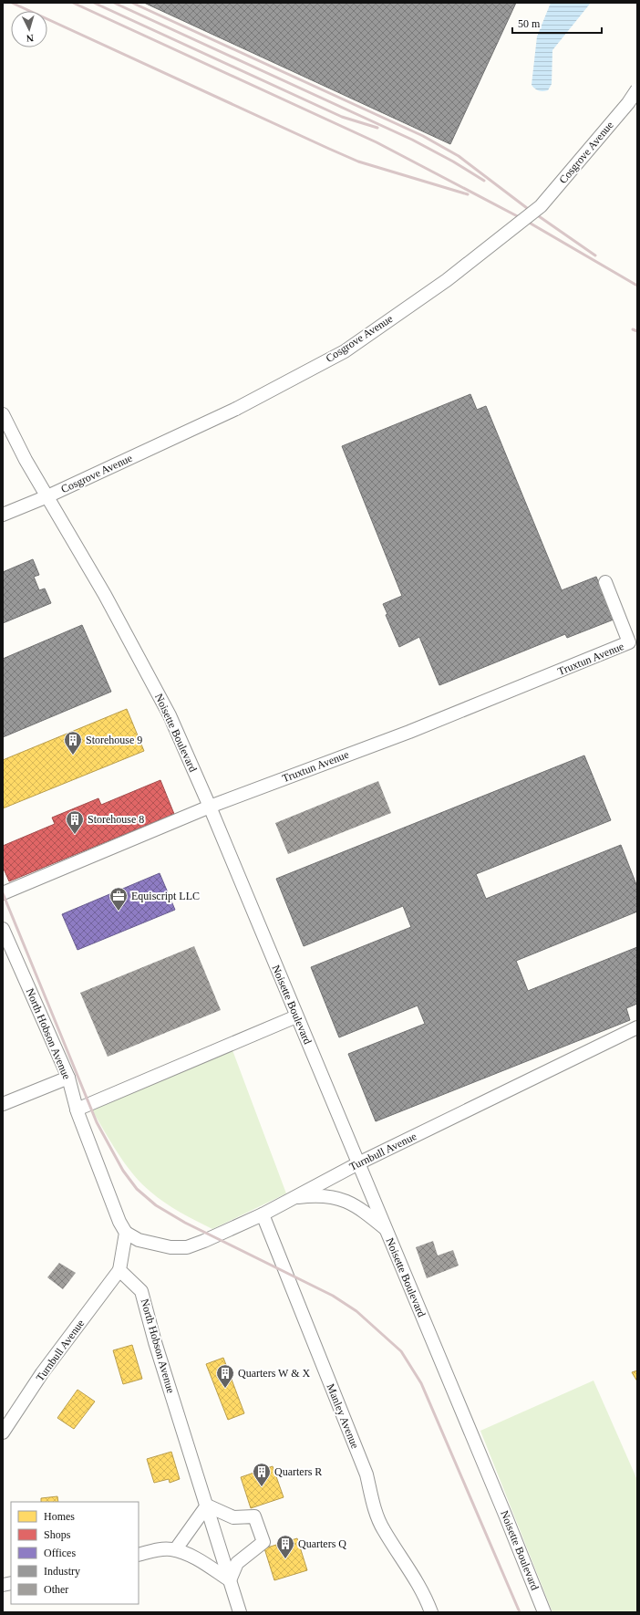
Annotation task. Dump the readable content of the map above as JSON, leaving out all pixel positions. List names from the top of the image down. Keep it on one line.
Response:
{"streets":{"street":["Cosgrove Avenue","Truxtun Avenue","Noisette Boulevard","North Hobson Avenue","Turnbull Avenue","Manley Avenue"]},"crossings":[["Cosgrove Avenue","Noisette Boulevard"],["Truxtun Avenue","Noisette Boulevard"],["Noisette Boulevard","Turnbull Avenue"],["North Hobson Avenue","Turnbull Avenue"],["Turnbull Avenue","Manley Avenue"]],"places":{"building":["Storehouse 9","Storehouse 8","Quarters W & X","Quarters R","Quarters Q"],"office":["Equiscript LLC"]},"legend":["Homes","Shops","Offices","Industry","Other"],"scale_bar":"50 m","north":"bottom"}
